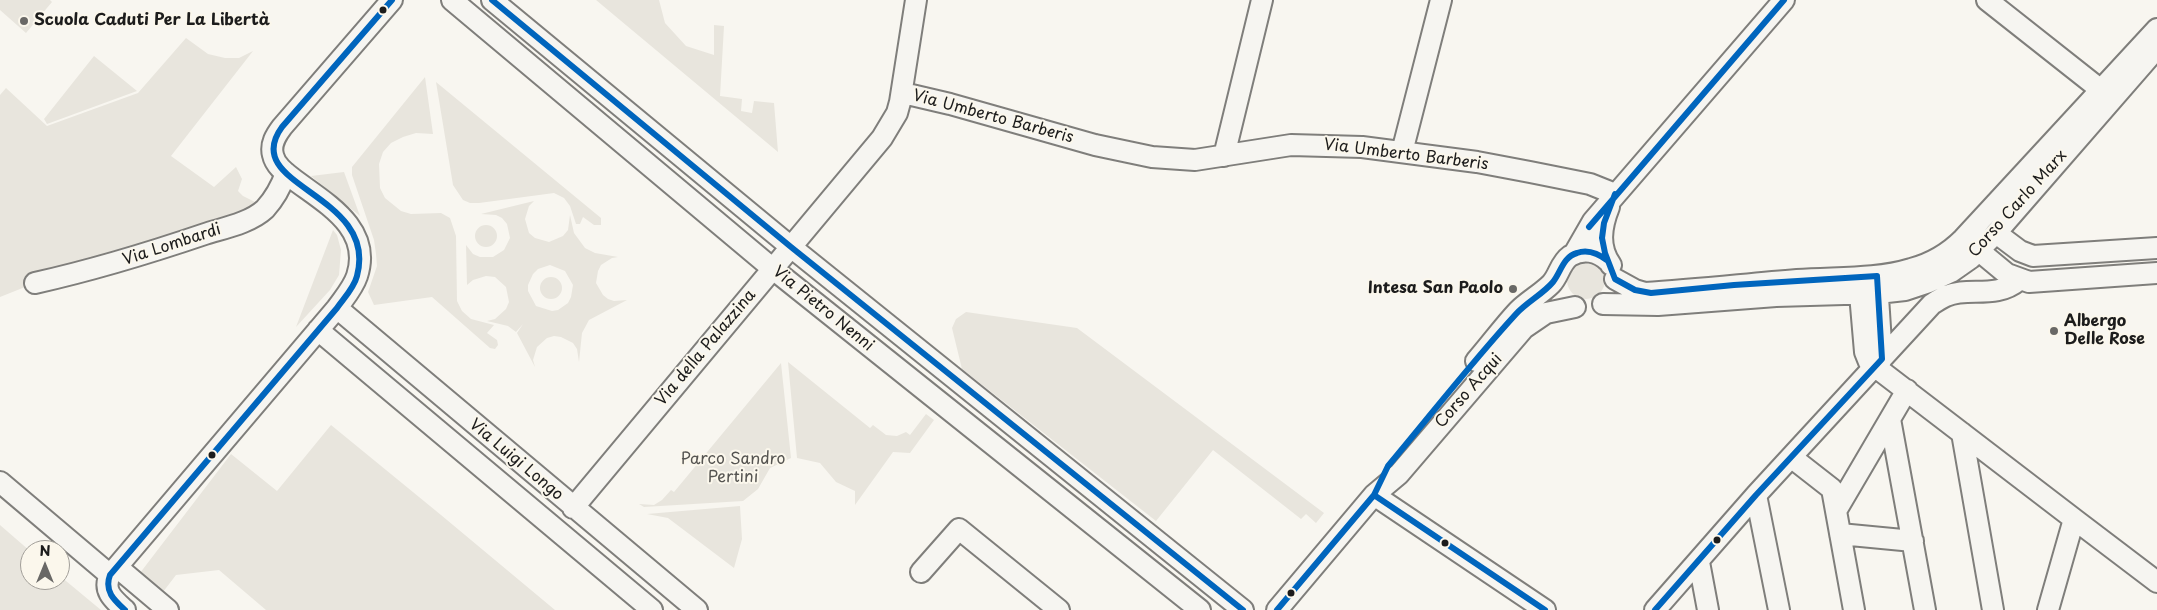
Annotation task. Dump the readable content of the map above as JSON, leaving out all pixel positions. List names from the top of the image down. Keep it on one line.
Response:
{"streets":{"street":["Via Umberto Barberis","Corso Carlo Marx","Via Lombardi","Via Pietro Nenni","Via della Palazzina","Corso Acqui","Via Luigi Longo"]},"crossings":[["Via Umberto Barberis","Via della Palazzina"],["Corso Carlo Marx","Corso Acqui"],["Via Pietro Nenni","Via della Palazzina"],["Via della Palazzina","Via Luigi Longo"]],"parks":["Parco Sandro Pertini"],"places":["Scuola Caduti Per La Libertà","Intesa San Paolo","Albergo Delle Rose"],"north":"top"}
